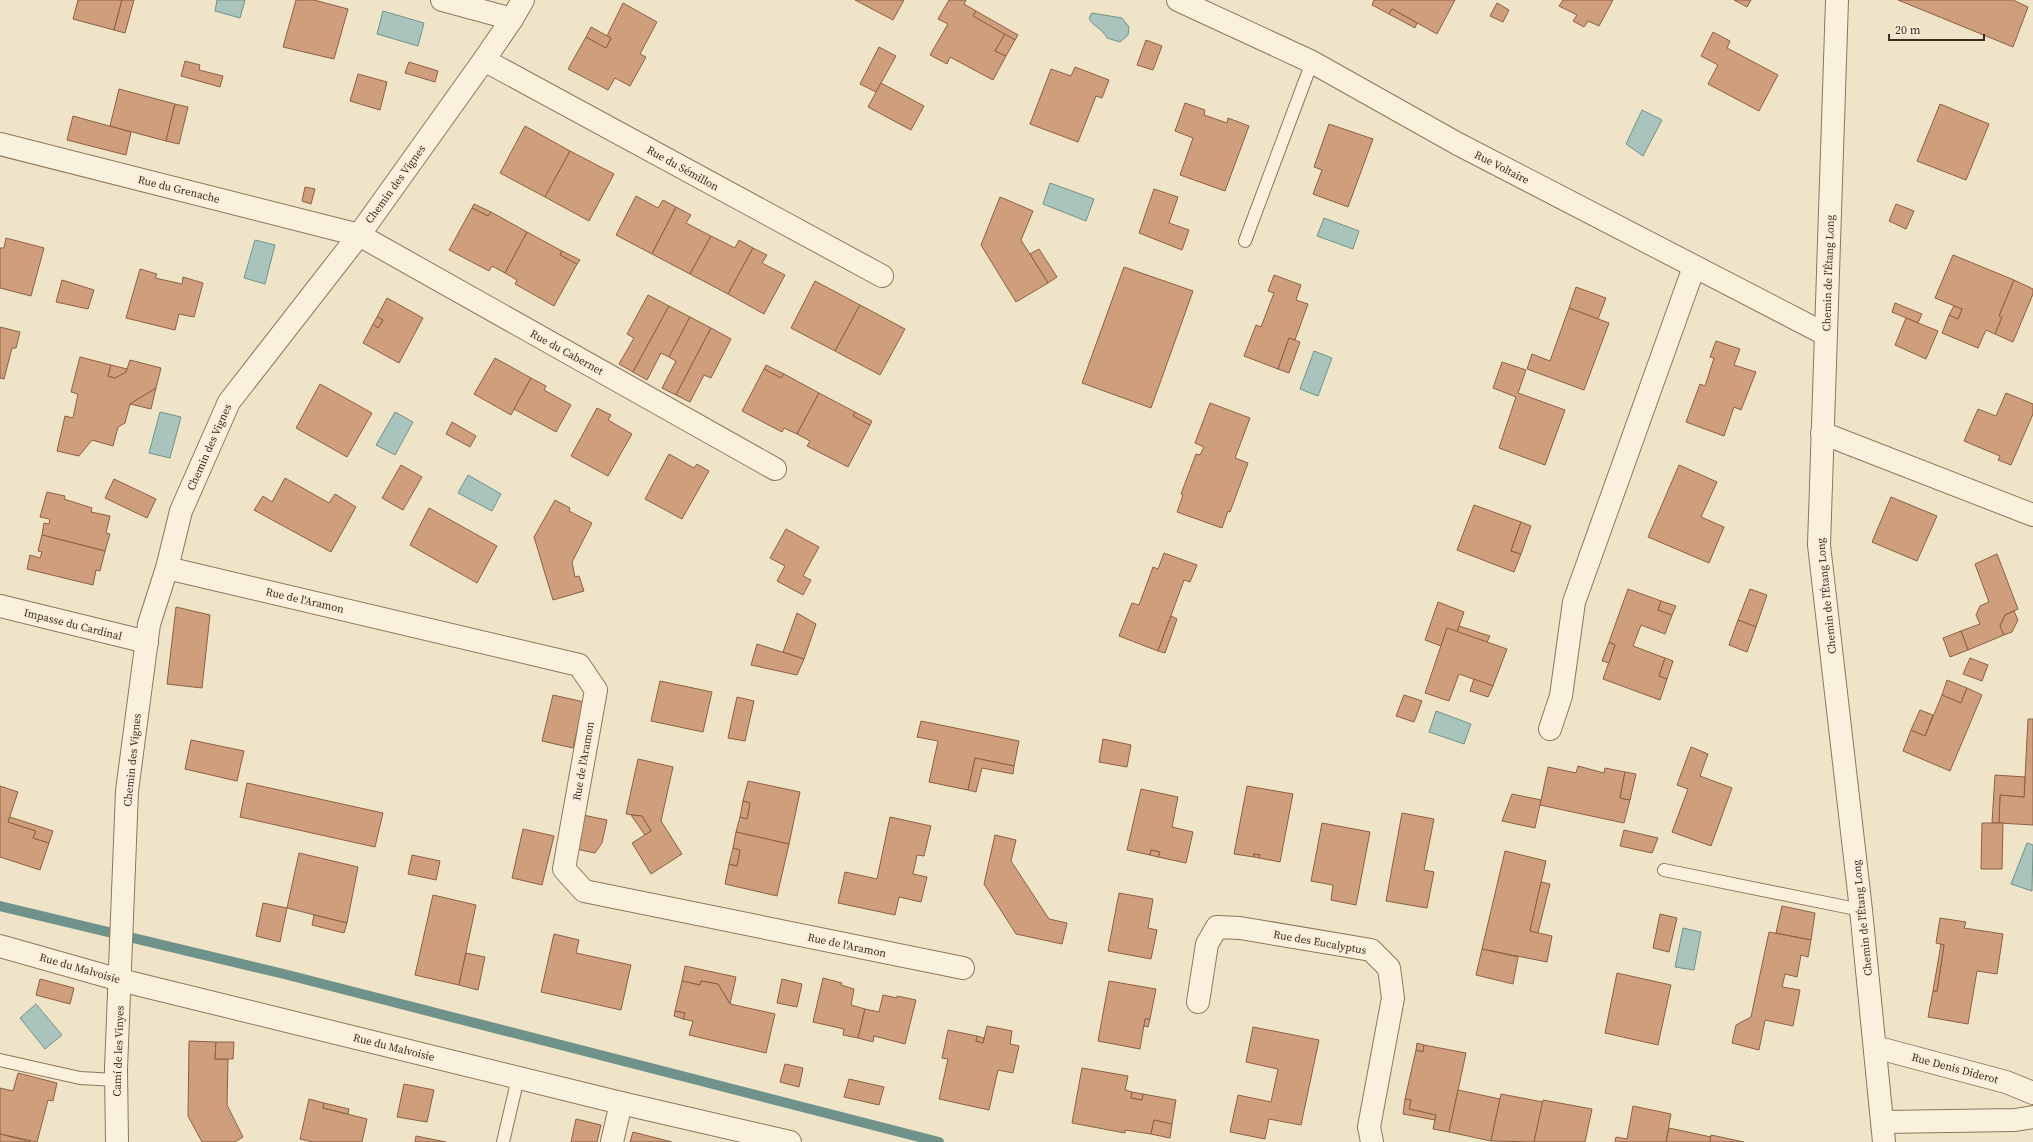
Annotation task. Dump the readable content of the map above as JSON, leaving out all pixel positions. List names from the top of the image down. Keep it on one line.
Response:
{"streets":{"street":["Rue Voltaire","Rue du Sémillon","Chemin des Vignes","Rue du Grenache","Chemin de l'Étang Long","Rue du Cabernet","Rue de l'Aramon","Impasse du Cardinal","Rue des Eucalyptus","Rue du Malvoisie","Camí de les Vinyes","Rue Denis Diderot"]},"crossings":[["Rue Voltaire","Chemin de l'Étang Long"],["Rue du Sémillon","Chemin des Vignes"],["Chemin des Vignes","Rue du Grenache"],["Chemin des Vignes","Rue du Cabernet"],["Chemin des Vignes","Rue de l'Aramon"],["Chemin des Vignes","Impasse du Cardinal"],["Chemin des Vignes","Rue du Malvoisie"],["Chemin des Vignes","Camí de les Vinyes"],["Rue du Grenache","Rue du Cabernet"],["Chemin de l'Étang Long","Rue Denis Diderot"],["Rue du Malvoisie","Camí de les Vinyes"]],"scale_bar":"20 m"}
